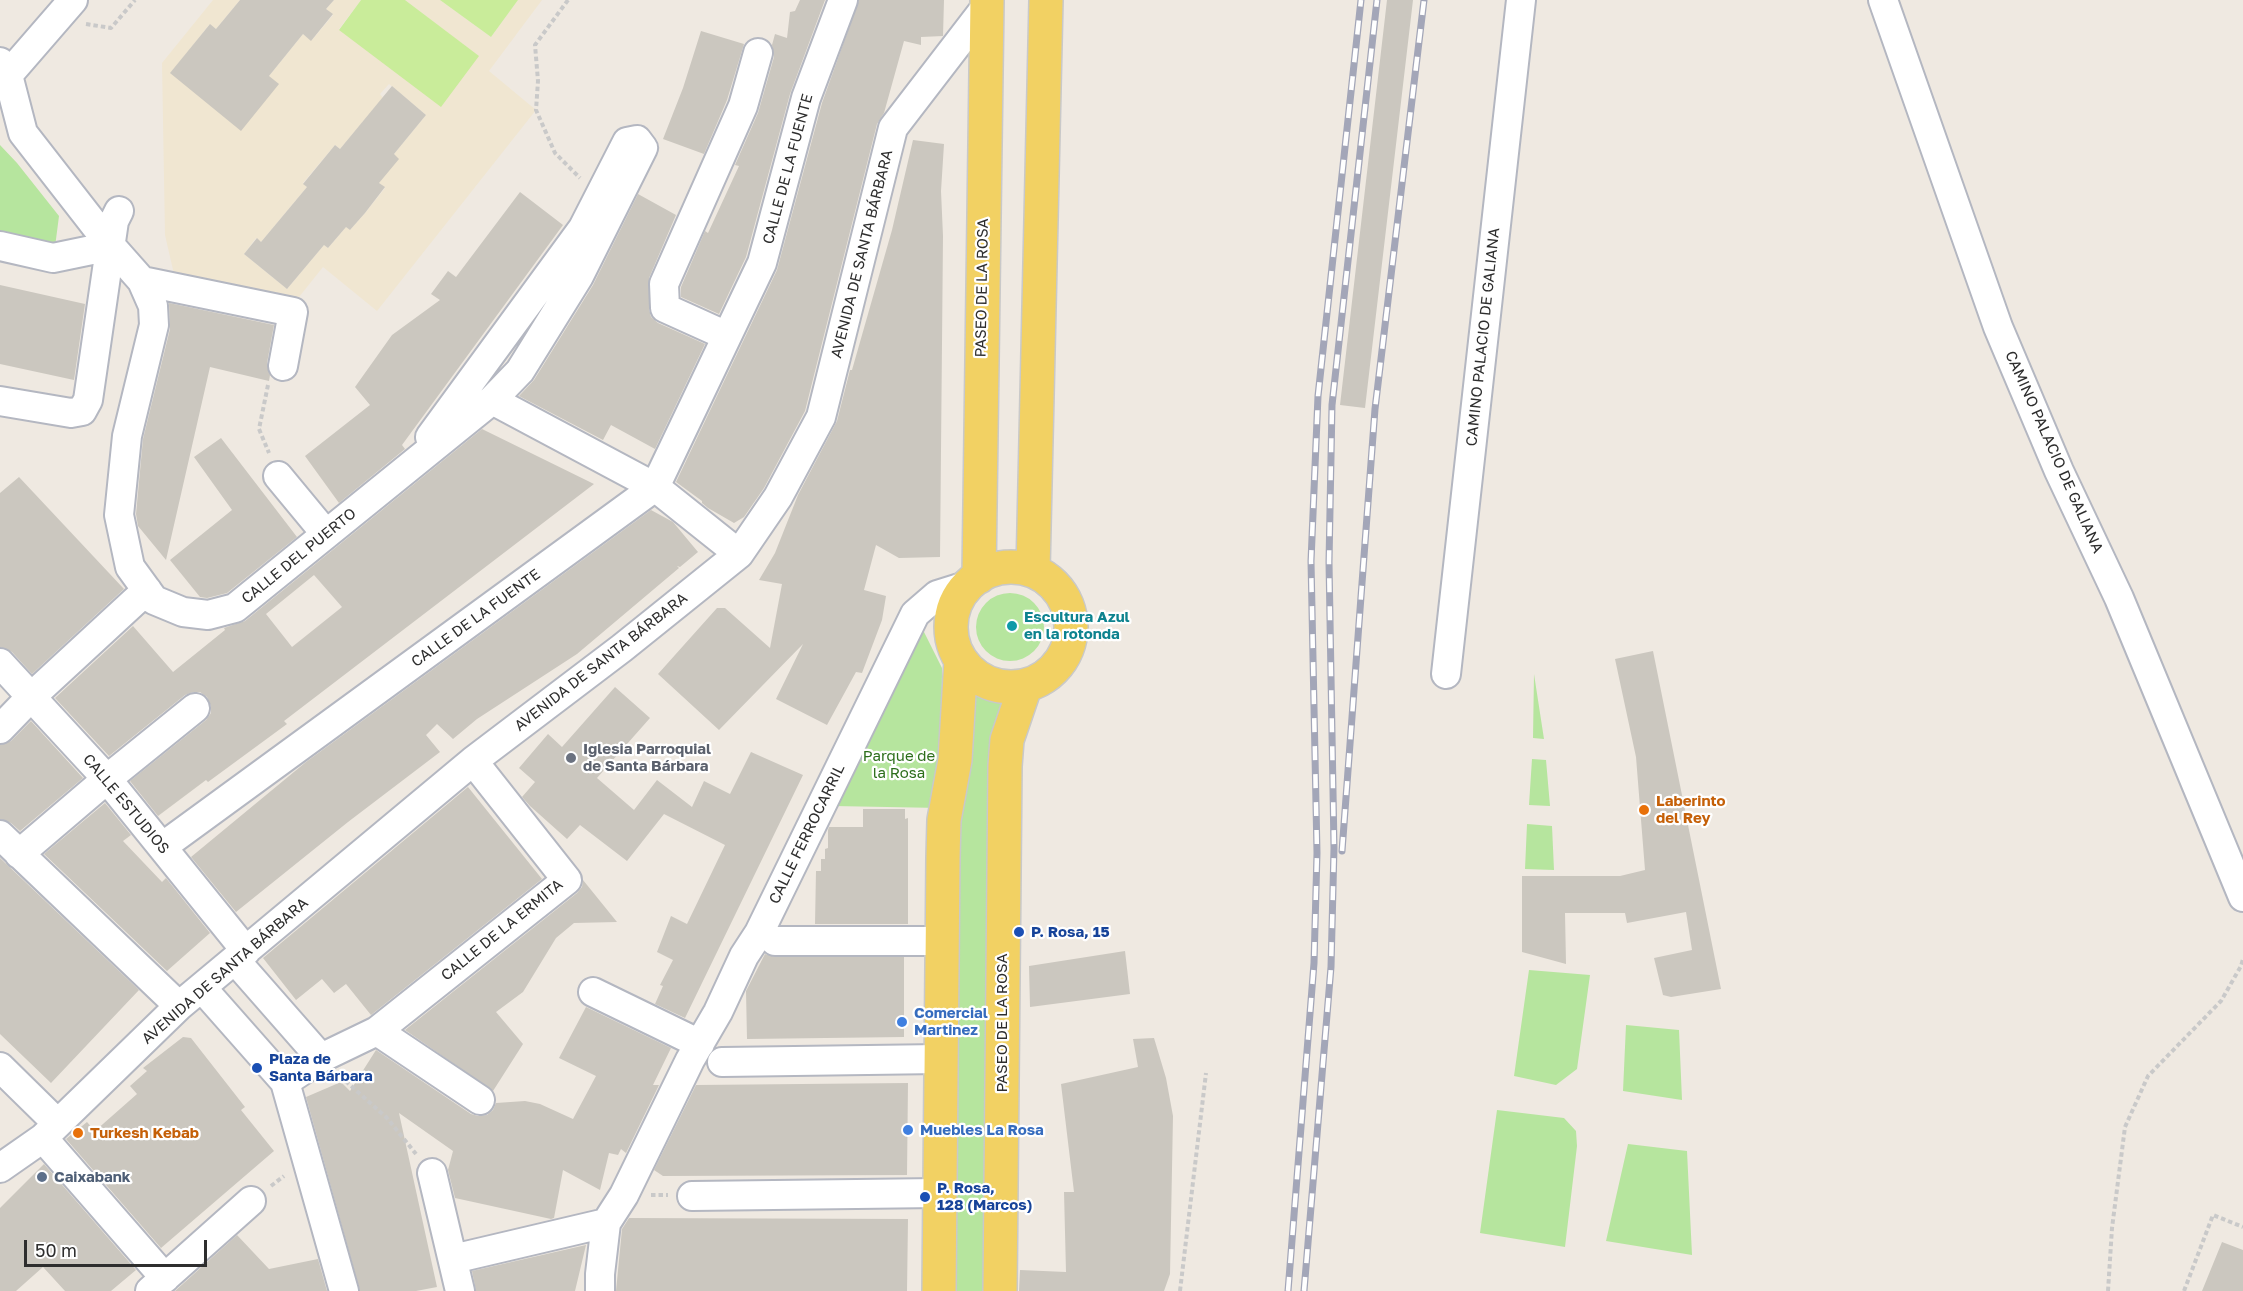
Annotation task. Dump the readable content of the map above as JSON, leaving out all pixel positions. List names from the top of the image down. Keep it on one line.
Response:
{"streets":{"main road":["PASEO DE LA ROSA"],"street":["CALLE DE LA FUENTE","AVENIDA DE SANTA BÁRBARA","CAMINO PALACIO DE GALIANA","CALLE DEL PUERTO","CALLE ESTUDIOS","CALLE FERROCARRIL","CALLE DE LA ERMITA"]},"crossings":[["CALLE DE LA FUENTE","CALLE ESTUDIOS"],["AVENIDA DE SANTA BÁRBARA","PASEO DE LA ROSA"],["AVENIDA DE SANTA BÁRBARA","CALLE ESTUDIOS"],["AVENIDA DE SANTA BÁRBARA","CALLE DE LA ERMITA"],["PASEO DE LA ROSA","CALLE FERROCARRIL"]],"parks":["Parque de la Rosa"],"places":["Escultura Azul en la rotonda","Iglesia Parroquial de Santa Bárbara","Laberinto del Rey","P. Rosa, 15","Comercial Martinez","Plaza de Santa Bárbara","Muebles La Rosa","Turkesh Kebab","Caixabank","P. Rosa, 128 (Marcos)"],"scale_bar":"50 m"}
